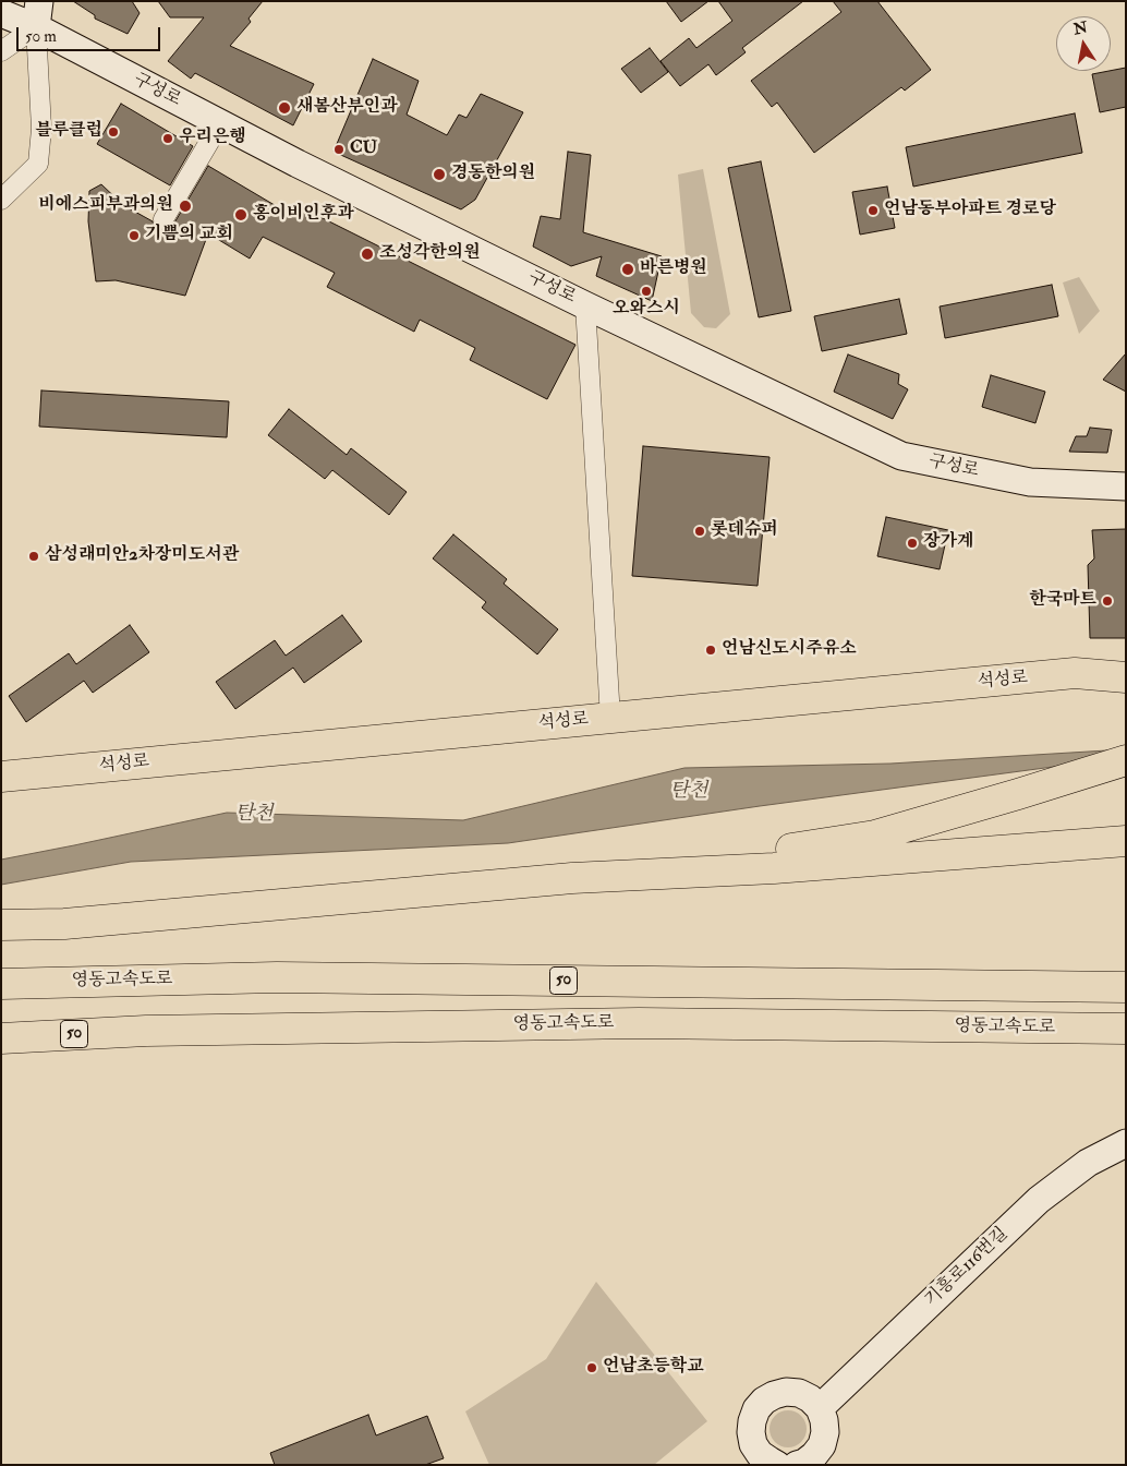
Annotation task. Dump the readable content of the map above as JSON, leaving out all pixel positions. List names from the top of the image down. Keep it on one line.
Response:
{"streets":{"highway":["석성로","영동고속도로","50"],"main road":["구성로","기흥로116번길"]},"water":["탄천"],"places":["새봄산부인과","블루클럽","우리은행","CU","경동한의원","비에스피부과의원","언남동부아파트 경로당","홍이비인후과","기쁨의 교회","조성각한의원","바른병원","오와스시","롯데슈퍼","장가계","삼성래미안2차장미도서관","한국마트","언남신도시주유소","언남초등학교"],"scale_bar":"50 m","north":"top"}
